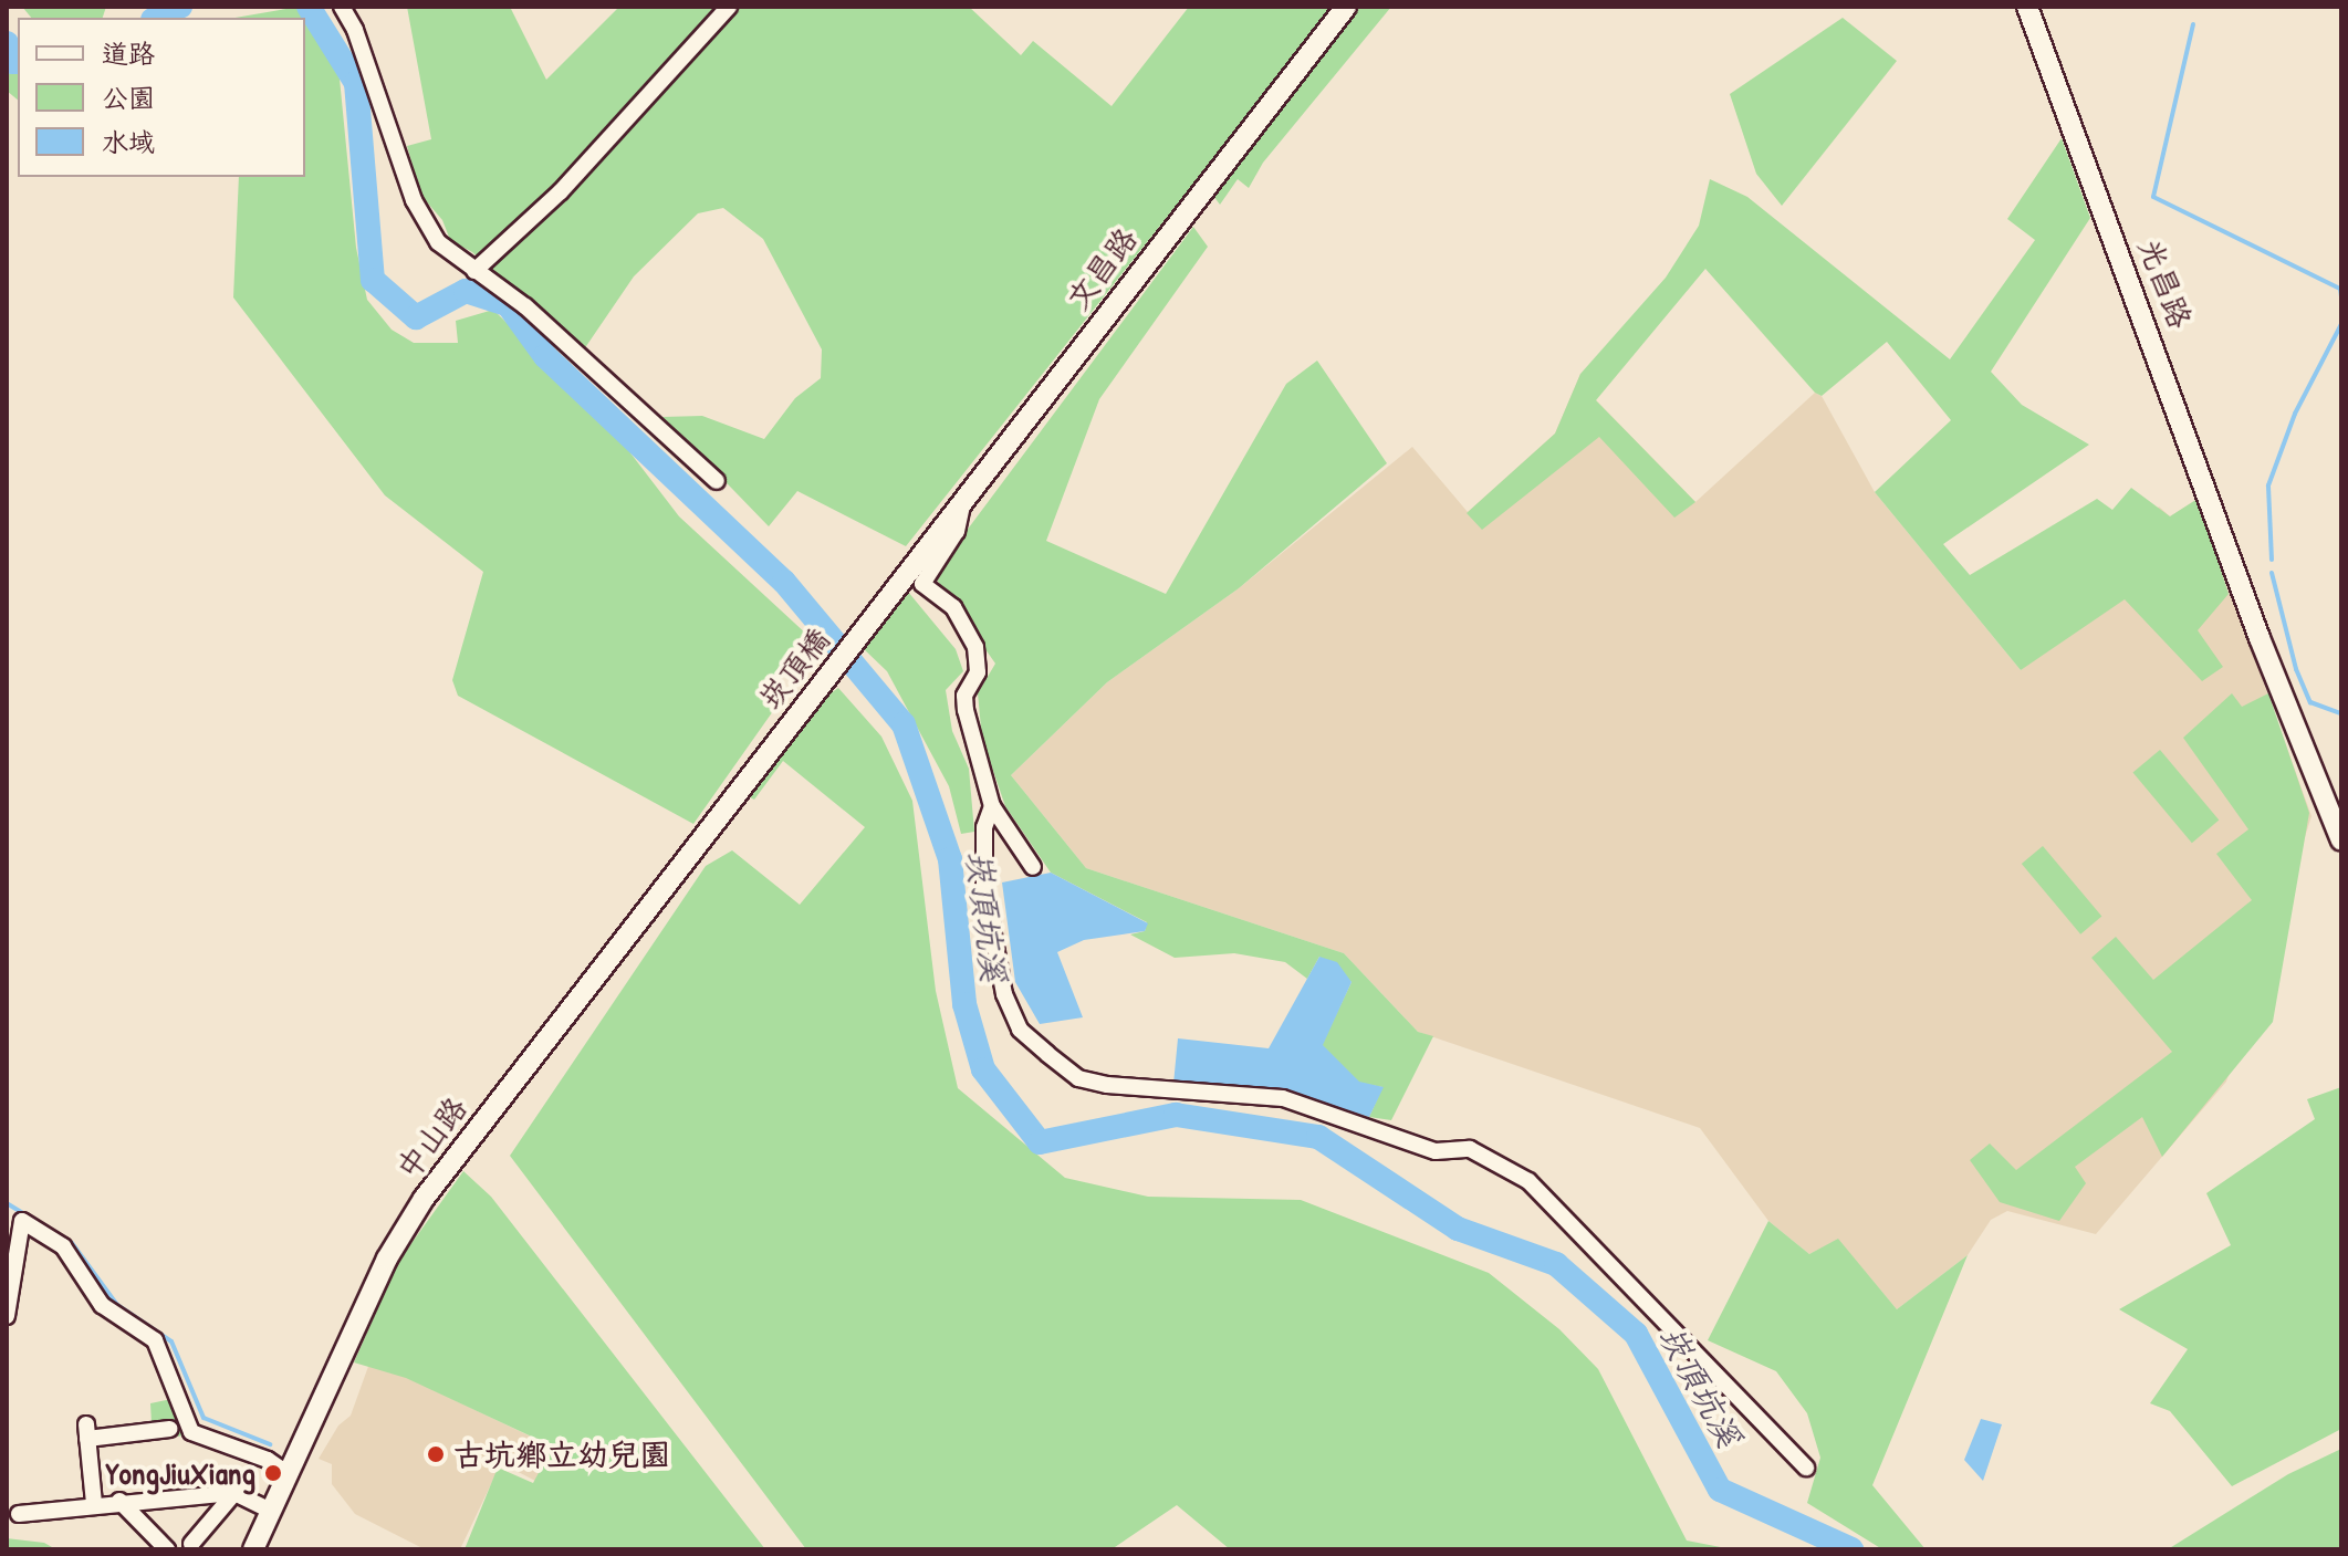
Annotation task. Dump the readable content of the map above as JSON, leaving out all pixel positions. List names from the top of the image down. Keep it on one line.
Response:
{"streets":{"main road":["文昌路","光昌路","崁頂橋","中山路"]},"crossings":[["文昌路","崁頂橋"],["崁頂橋","中山路"]],"water":["崁頂坑溪"],"places":["古坑鄉立幼兒園","YongJiuXiang"],"legend":["道路","公園","水域"]}
